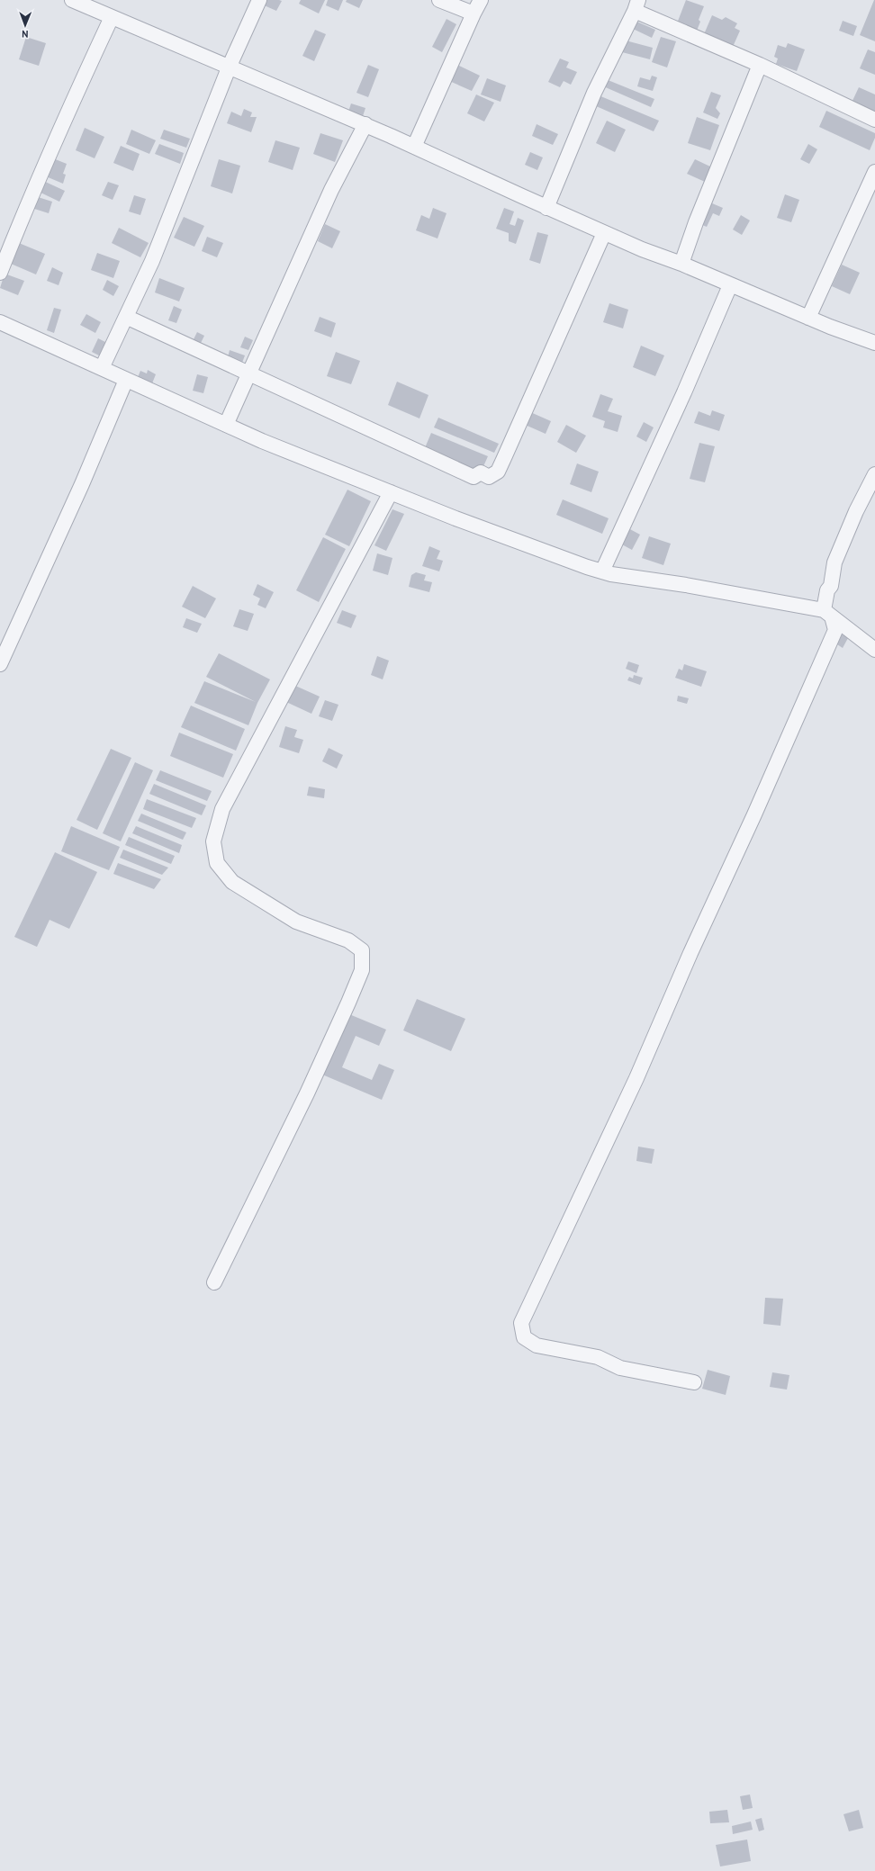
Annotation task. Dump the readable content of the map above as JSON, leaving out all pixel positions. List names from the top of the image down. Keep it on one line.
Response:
{"north":"bottom"}
